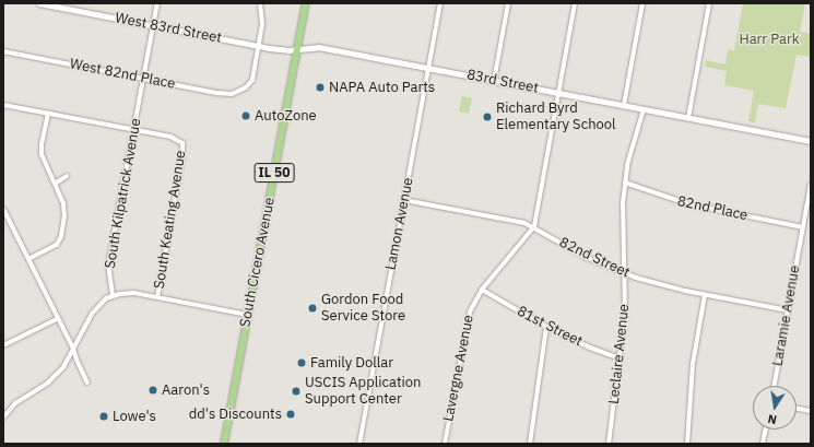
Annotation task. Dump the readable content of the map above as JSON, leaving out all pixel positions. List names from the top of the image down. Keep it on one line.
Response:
{"streets":{"main road":["IL 50","South Cicero Avenue"],"street":["West 83rd Street","West 82nd Place","83rd Street","South Kilpatrick Avenue","82nd Place","South Keating Avenue","Lamon Avenue","82nd Street","Laramie Avenue","81st Street","Leclaire Avenue","Lavergne Avenue"]},"crossings":[["West 83rd Street","West 82nd Place"],["West 83rd Street","83rd Street"],["West 83rd Street","South Kilpatrick Avenue"],["West 83rd Street","South Cicero Avenue"],["West 82nd Place","South Kilpatrick Avenue"],["83rd Street","Lamon Avenue"],["83rd Street","South Cicero Avenue"],["83rd Street","Leclaire Avenue"],["83rd Street","Lavergne Avenue"],["South Kilpatrick Avenue","South Keating Avenue"],["82nd Place","Laramie Avenue"],["82nd Place","Leclaire Avenue"],["Lamon Avenue","82nd Street"],["82nd Street","Laramie Avenue"],["82nd Street","Leclaire Avenue"],["82nd Street","Lavergne Avenue"],["81st Street","Leclaire Avenue"],["81st Street","Lavergne Avenue"]],"parks":["Harr Park"],"places":["NAPA Auto Parts","AutoZone","Richard Byrd Elementary School","Gordon Food Service Store","Family Dollar","Aaron's","USCIS Application Support Center","dd's Discounts","Lowe's"],"north":"bottom"}
